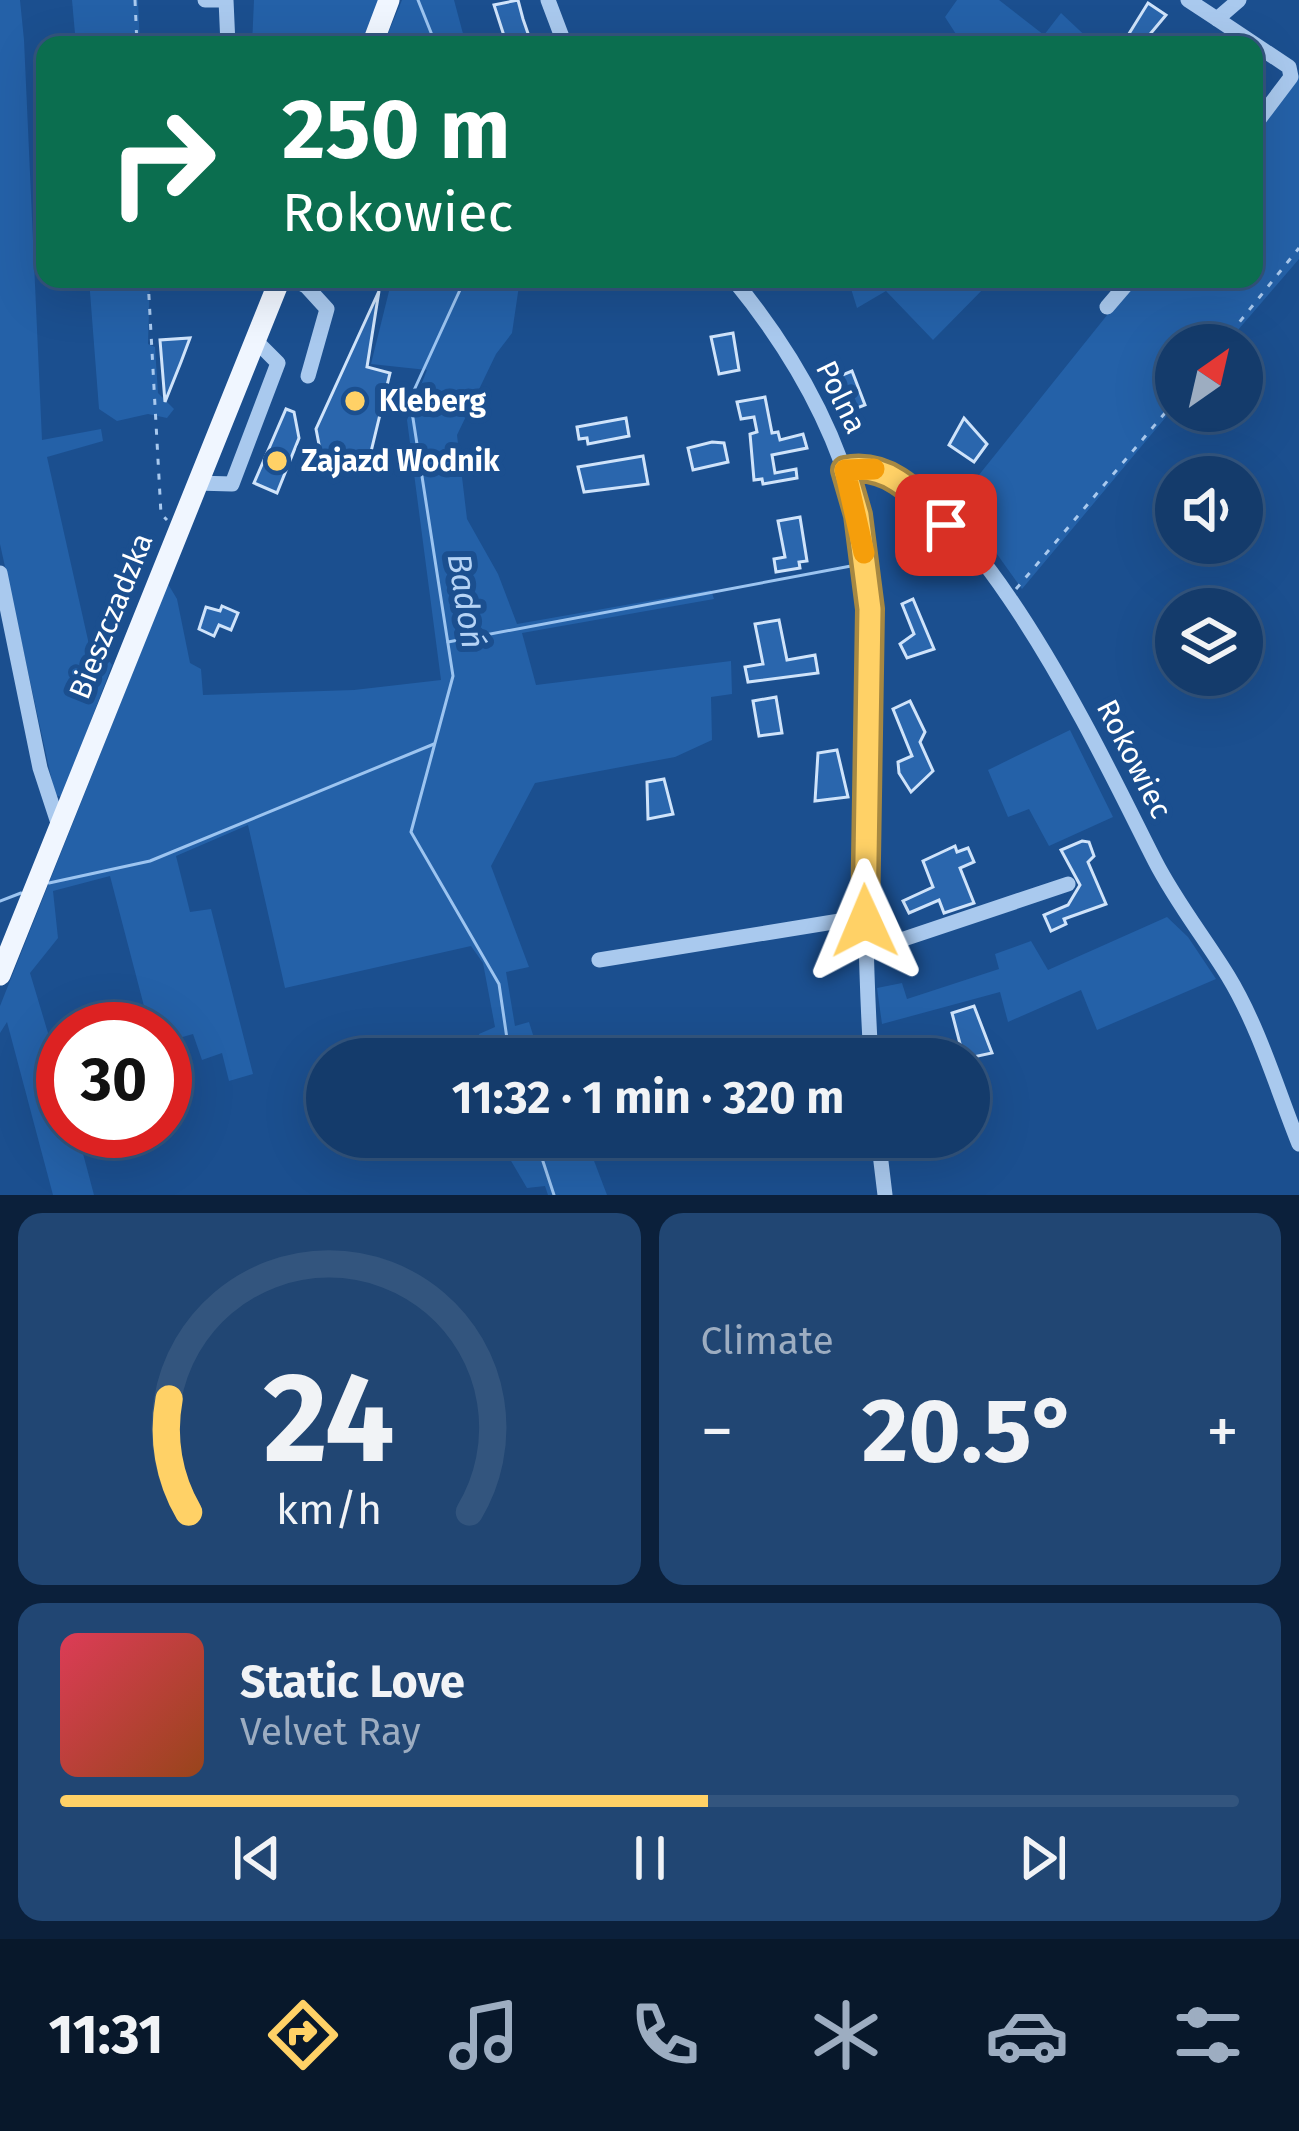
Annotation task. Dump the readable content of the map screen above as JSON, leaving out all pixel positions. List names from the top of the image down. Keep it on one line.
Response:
{"streets":{"main road":["Bieszczadzka"],"street":["Polna","Rokowiec"]},"crossings":[["Polna","Rokowiec"]],"water":["Badoń"],"places":["Kleberg","Zajazd Wodnik"],"north":"top right","page":{"turn":["250 m","Rokowiec"],"limit":"30","trip":"11:32 · 1 min · 320 m","tile":"Climate","heat":["−","20.5°","+"],"song":["Static Love","Velvet Ray"],"tabs":"11:31","gauge":["24","km/h"]}}
